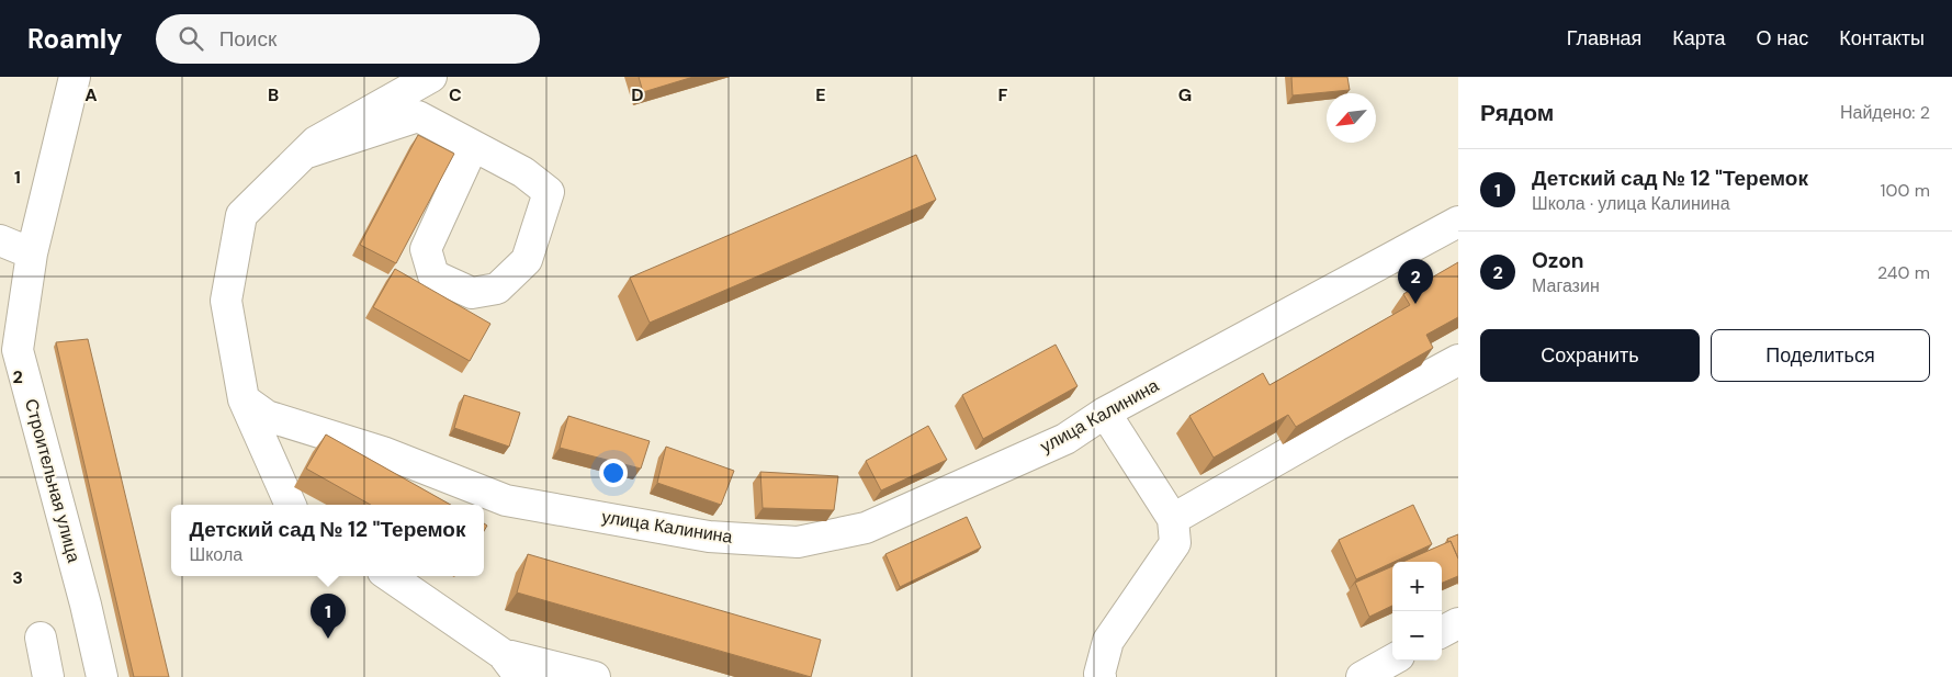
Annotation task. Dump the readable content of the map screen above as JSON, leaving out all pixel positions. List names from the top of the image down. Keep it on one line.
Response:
{"streets":{"street":["улица Калинина","Строительная улица"]},"north":"bottom left","page":{"header":"Roamly","search":"Поиск","nav":["Главная","Карта","О нас","Контакты"],"heading":["Рядом","Найдено: 2"],"list":[{"mark":"1","name":"Детский сад № 12 \"Теремок","note":"Школа · улица Калинина","value":"100 m"},{"mark":"2","name":"Ozon","note":"Магазин","value":"240 m"}],"pins":["2","1"],"buttons":["Сохранить","Поделиться"],"popup":["Детский сад № 12 \"Теремок","Школа"],"map_buttons":["+","−"]},"grid":{"columns":["A","B","C","D","E","F","G"],"rows":["1","2","3"]}}
